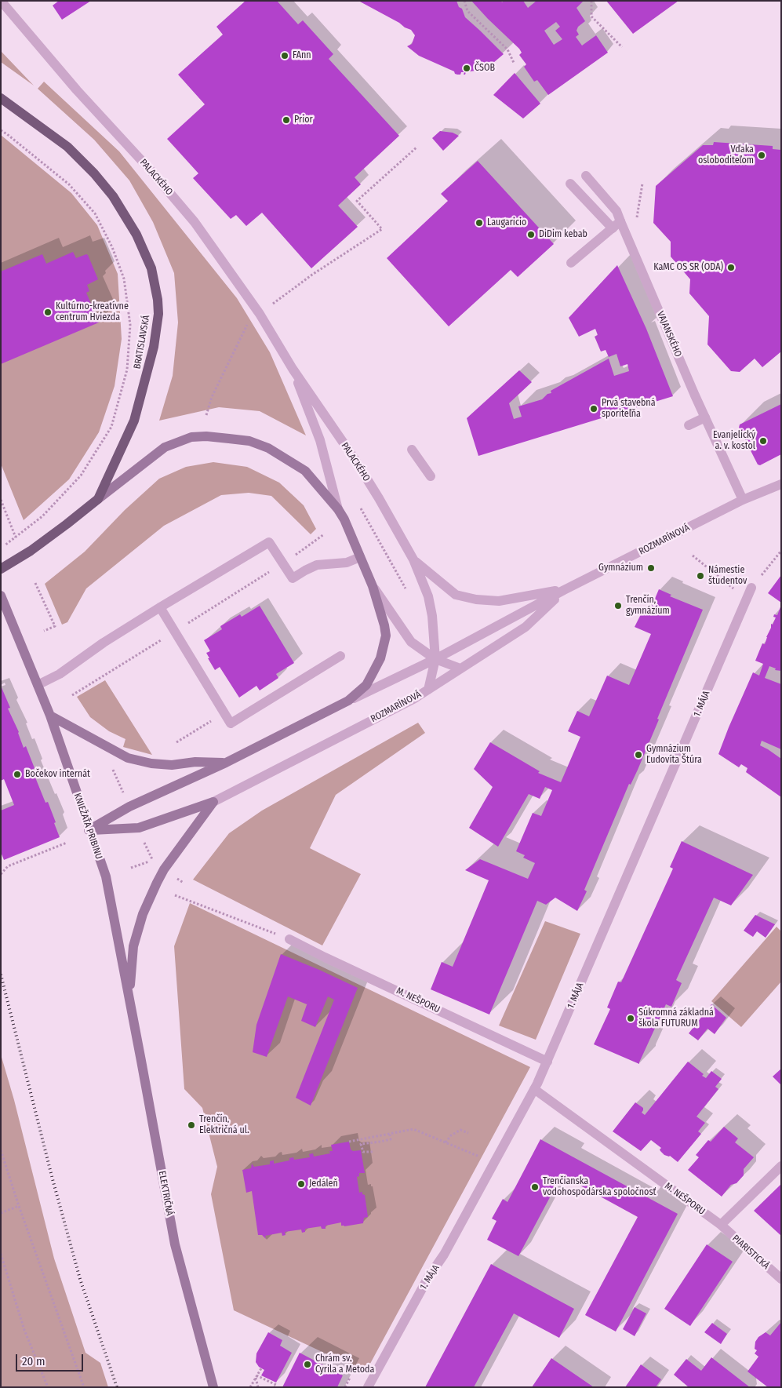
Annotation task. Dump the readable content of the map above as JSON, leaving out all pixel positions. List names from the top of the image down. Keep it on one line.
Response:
{"streets":{"main road":["BRATISLAVSKÁ","KNIEŽAŤA PRIBINU","ELEKTRIČNÁ"],"street":["PALACKÉHO","VAJANSKÉHO","ROZMARÍNOVÁ","1. MÁJA","M. NEŠPORU","PIARISTICKÁ"]},"crossings":[["PALACKÉHO","ROZMARÍNOVÁ"],["VAJANSKÉHO","ROZMARÍNOVÁ"],["1. MÁJA","M. NEŠPORU"],["KNIEŽAŤA PRIBINU","ELEKTRIČNÁ"],["M. NEŠPORU","PIARISTICKÁ"]],"places":["FAnn","ČSOB","Prior","Vďaka osloboditeľom","Laugaricio","DiDim kebab","KaMC OS SR (ODA)","Kultúrno-kreatívne centrum Hviezda","Prvá stavebná sporiteľňa","Evanjelický a. v. kostol","Gymnázium","Námestie študentov","Trenčín, gymnázium","Gymnázium Ľudovíta Štúra","Bočekov internát","Súkromná základná škola FUTURUM","Trenčín, Električná ul.","Jedáleň","Trenčianska vodohospodárska spoločnosť","Chrám sv. Cyrila a Metoda"],"scale_bar":"20 m"}
